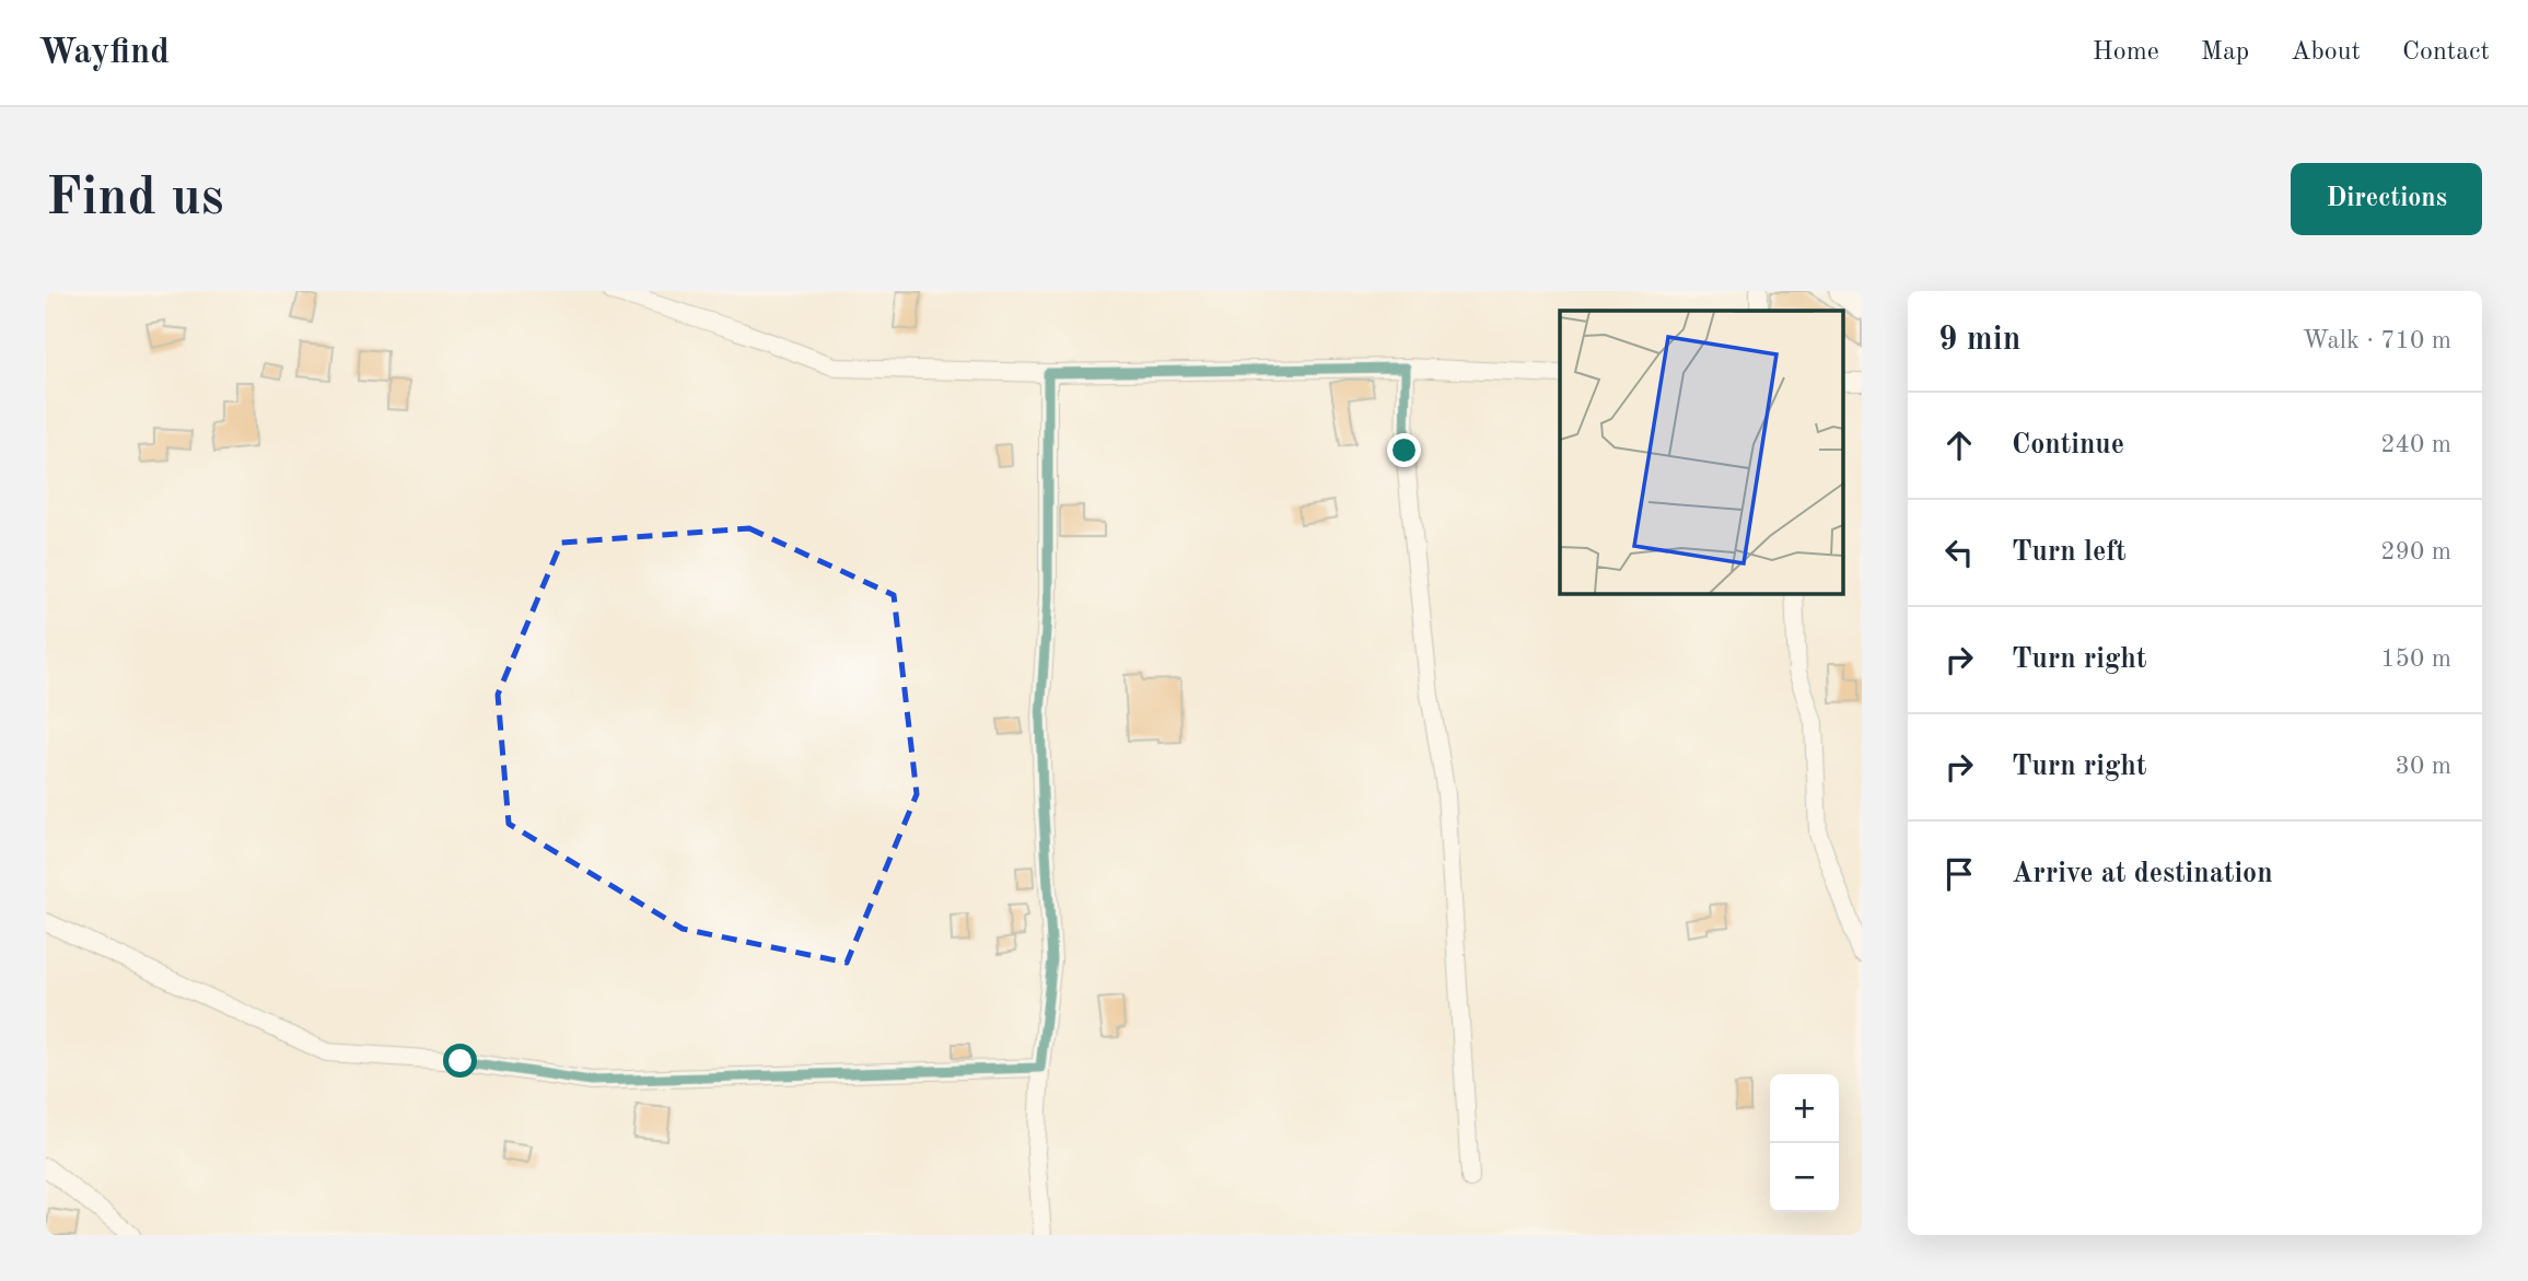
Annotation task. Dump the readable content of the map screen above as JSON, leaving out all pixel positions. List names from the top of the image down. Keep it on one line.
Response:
{"page":{"header":"Wayfind","nav":["Home","Map","About","Contact"],"buttons":"Directions","title":"Find us","heading":["9 min","Walk · 710 m"],"list":[["Continue","240 m"],["Turn left","290 m"],["Turn right","150 m"],["Turn right","30 m"],"Arrive at destination"],"map_buttons":["+","−"]}}
